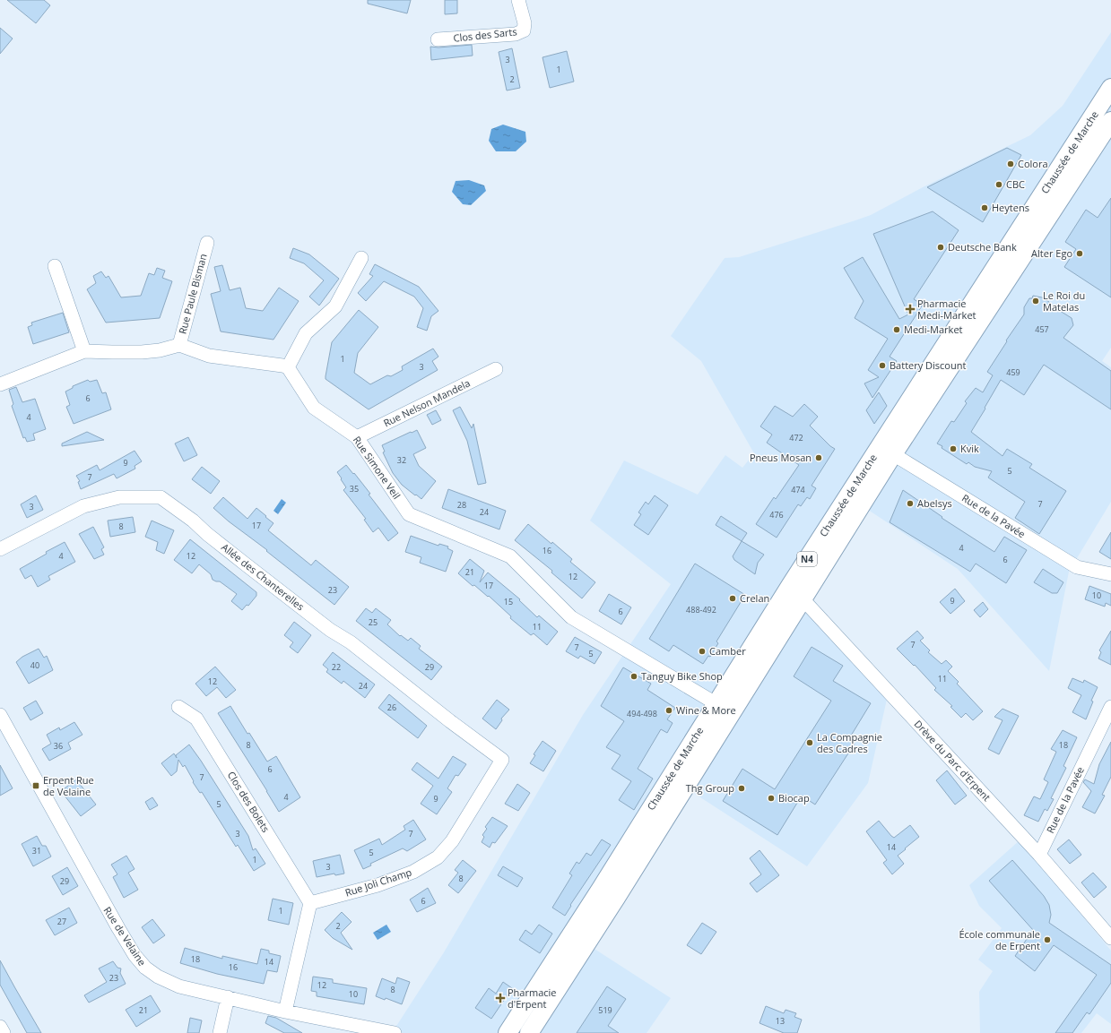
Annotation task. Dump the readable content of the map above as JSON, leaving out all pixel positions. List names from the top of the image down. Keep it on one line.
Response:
{"streets":{"main road":["Chaussée de Marche","N4"],"street":["Clos des Sarts","Rue Paule Bisman","Rue Nelson Mandela","Rue Simone Veil","Rue de la Pavée","Allée des Chanterelles","Drève du Parc d'Erpent","Clos des Bolets","Rue Joli Champ","Rue de Velaine"]},"crossings":[["Chaussée de Marche","Rue Simone Veil"],["Chaussée de Marche","Rue de la Pavée"],["Chaussée de Marche","Drève du Parc d'Erpent"],["Rue Nelson Mandela","Rue Simone Veil"],["Rue de la Pavée","Drève du Parc d'Erpent"],["Allée des Chanterelles","Rue Joli Champ"],["Clos des Bolets","Rue Joli Champ"]],"places":{"other":["Colora","CBC","Heytens","Deutsche Bank","Alter Ego","Le Roi du Matelas","Medi-Market","Battery Discount","Kvik","Pneus Mosan","Abelsys","Crelan","Camber","Tanguy Bike Shop","Wine & More","La Compagnie des Cadres","Thg Group","Biocap","École communale de Erpent"],"health":["Pharmacie Medi-Market","Pharmacie d'Erpent"],"transit":["Erpent Rue de Velaine"]},"house_numbers":["3","1","2","457","1","3","459","6","4","472","32","9","5","7","35","474","7","28","3","24","476","17","8","4","16","4","12","6","21","12","17","23","10","9","15","488-492","6","25","11","7","7","5","40","22","29","11","12","24","26","494-498","8","18","36","6","7","4","9","5","3","7","14","31","5","1","3","8","29","6","1","27","2","18","14","16","23","12","8","10","21","519","13"]}
